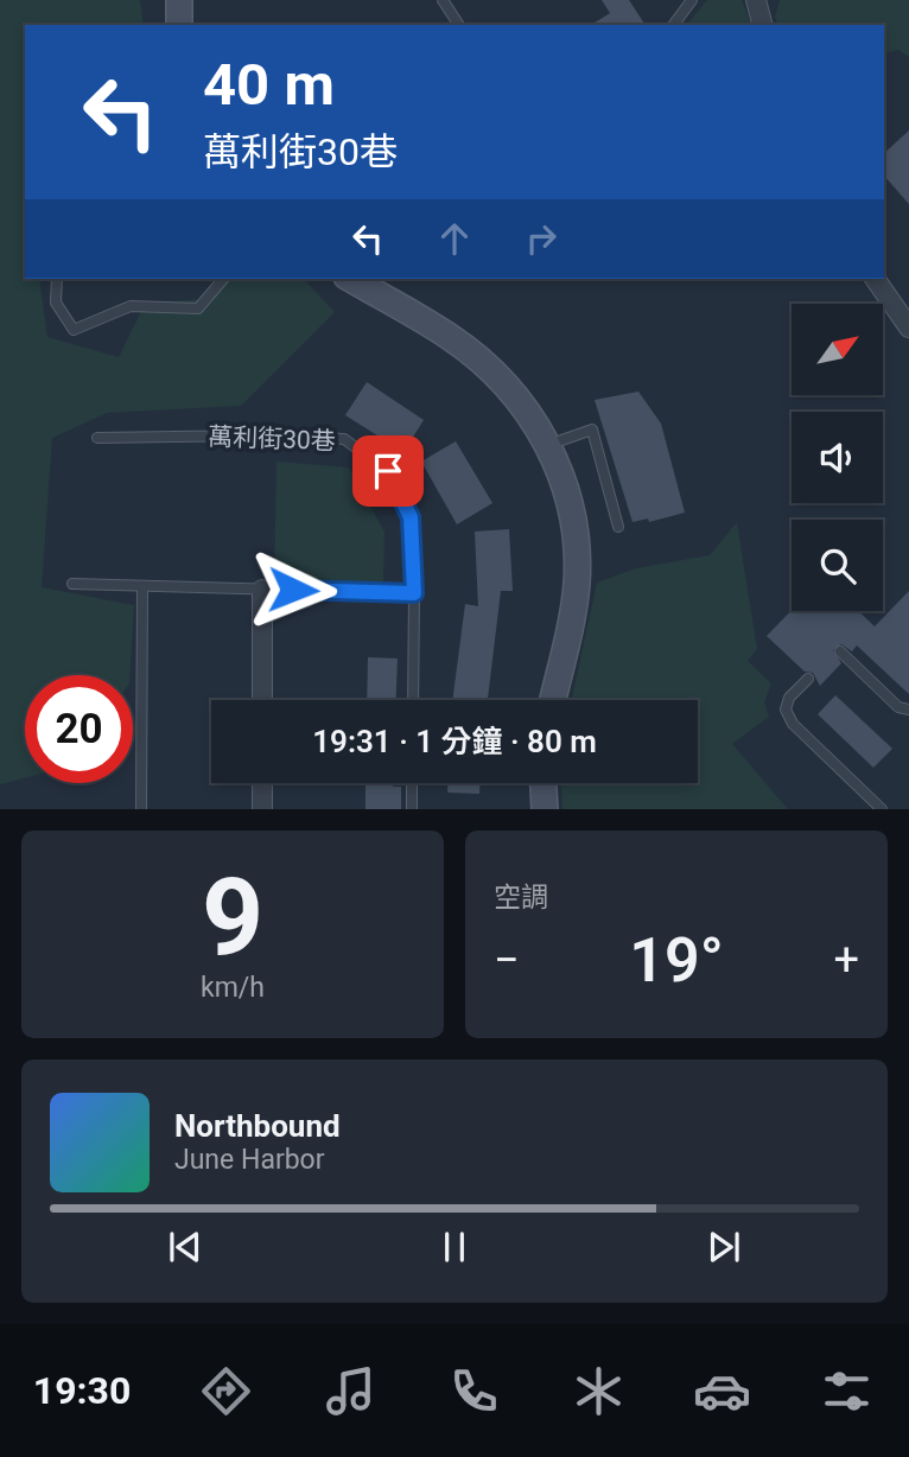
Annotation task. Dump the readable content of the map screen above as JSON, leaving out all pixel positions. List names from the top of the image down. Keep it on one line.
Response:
{"streets":{"lane":["萬利街30巷"]},"north":"top right","page":{"turn":["40 m","萬利街30巷"],"limit":"20","trip":"19:31 · 1 分鐘 · 80 m","tile":[["9","km/h"],"空調"],"heat":["−","19°","+"],"song":["Northbound","June Harbor"],"tabs":"19:30"}}
